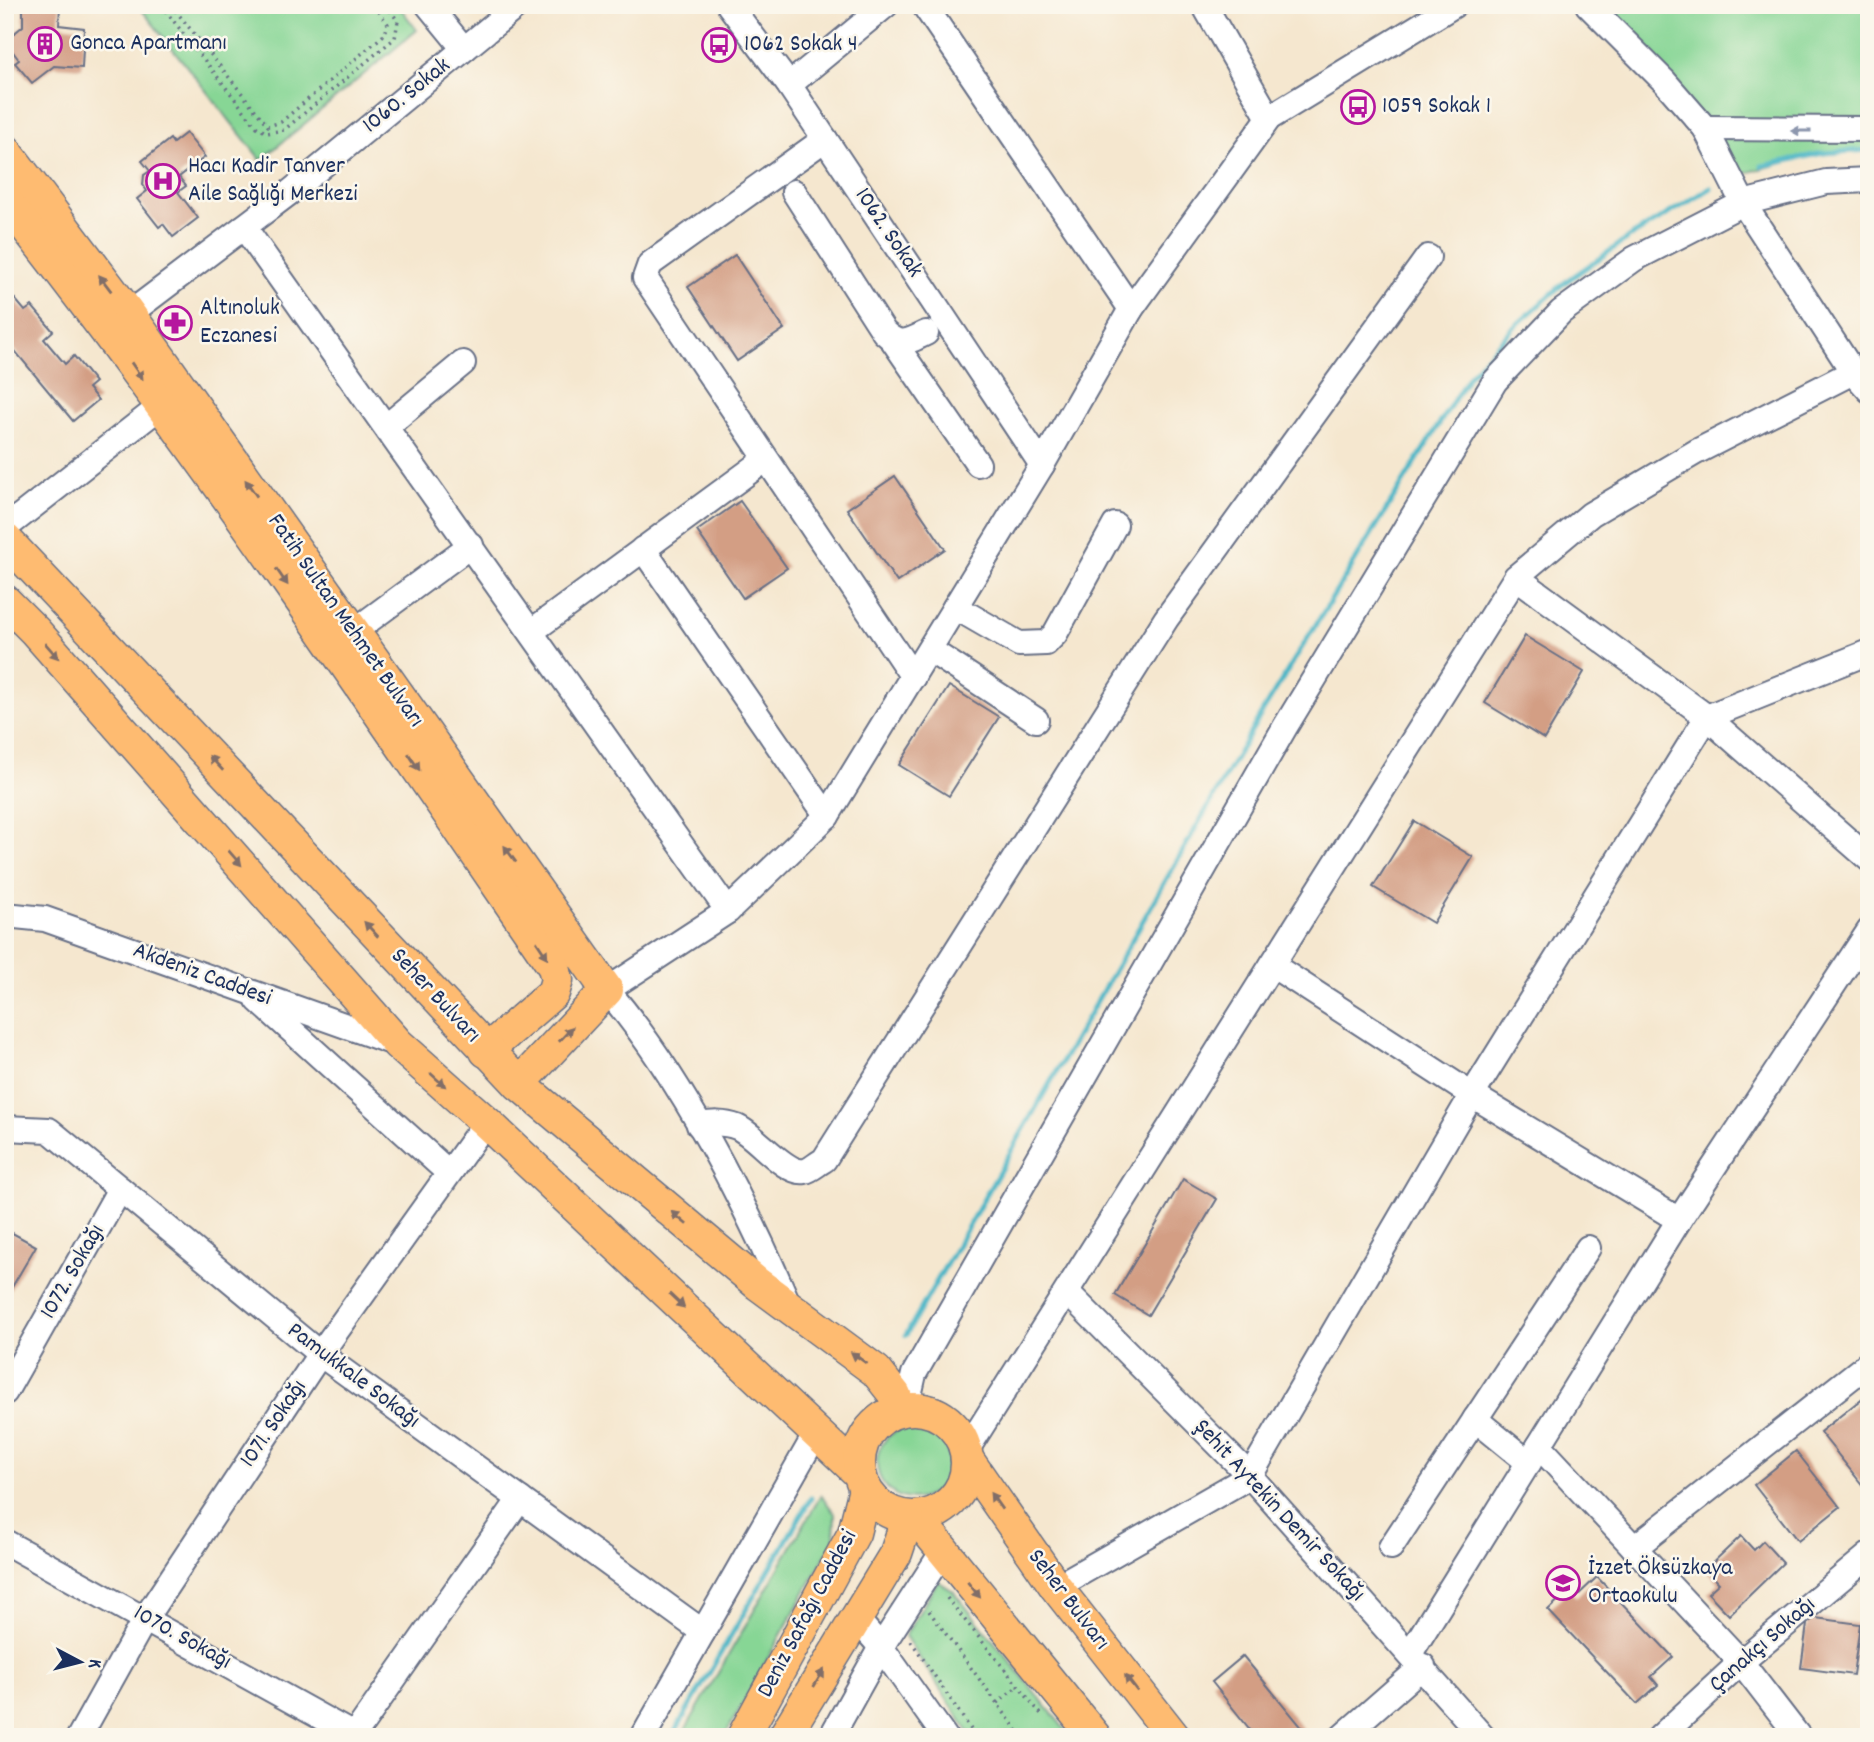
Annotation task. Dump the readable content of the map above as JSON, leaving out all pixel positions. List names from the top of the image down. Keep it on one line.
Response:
{"streets":{"main road":["Fatih Sultan Mehmet Bulvarı","Seher Bulvarı","Deniz Safağı Caddesi"],"street":["1060. Sokak","1062. Sokak","Akdeniz Caddesi","1072. Sokağı","Pamukkale Sokağı","1071. Sokağı","Şehit Aytekin Demir Sokağı","1070. Sokağı","Çanakçı Sokağı"]},"crossings":[["1060. Sokak","Fatih Sultan Mehmet Bulvarı"],["Fatih Sultan Mehmet Bulvarı","Seher Bulvarı"],["Seher Bulvarı","Deniz Safağı Caddesi"],["1072. Sokağı","Pamukkale Sokağı"],["Pamukkale Sokağı","1071. Sokağı"],["1071. Sokağı","1070. Sokağı"]],"places":{"building":["Gonca Apartmanı"],"bus stop":["1062 Sokak 4","1059 Sokak 1"],"hospital":["Hacı Kadir Tanver Aile Sağlığı Merkezi"],"pharmacy":["Altınoluk Eczanesi"],"school or university":["İzzet Öksüzkaya Ortaokulu"]},"north":"right"}
